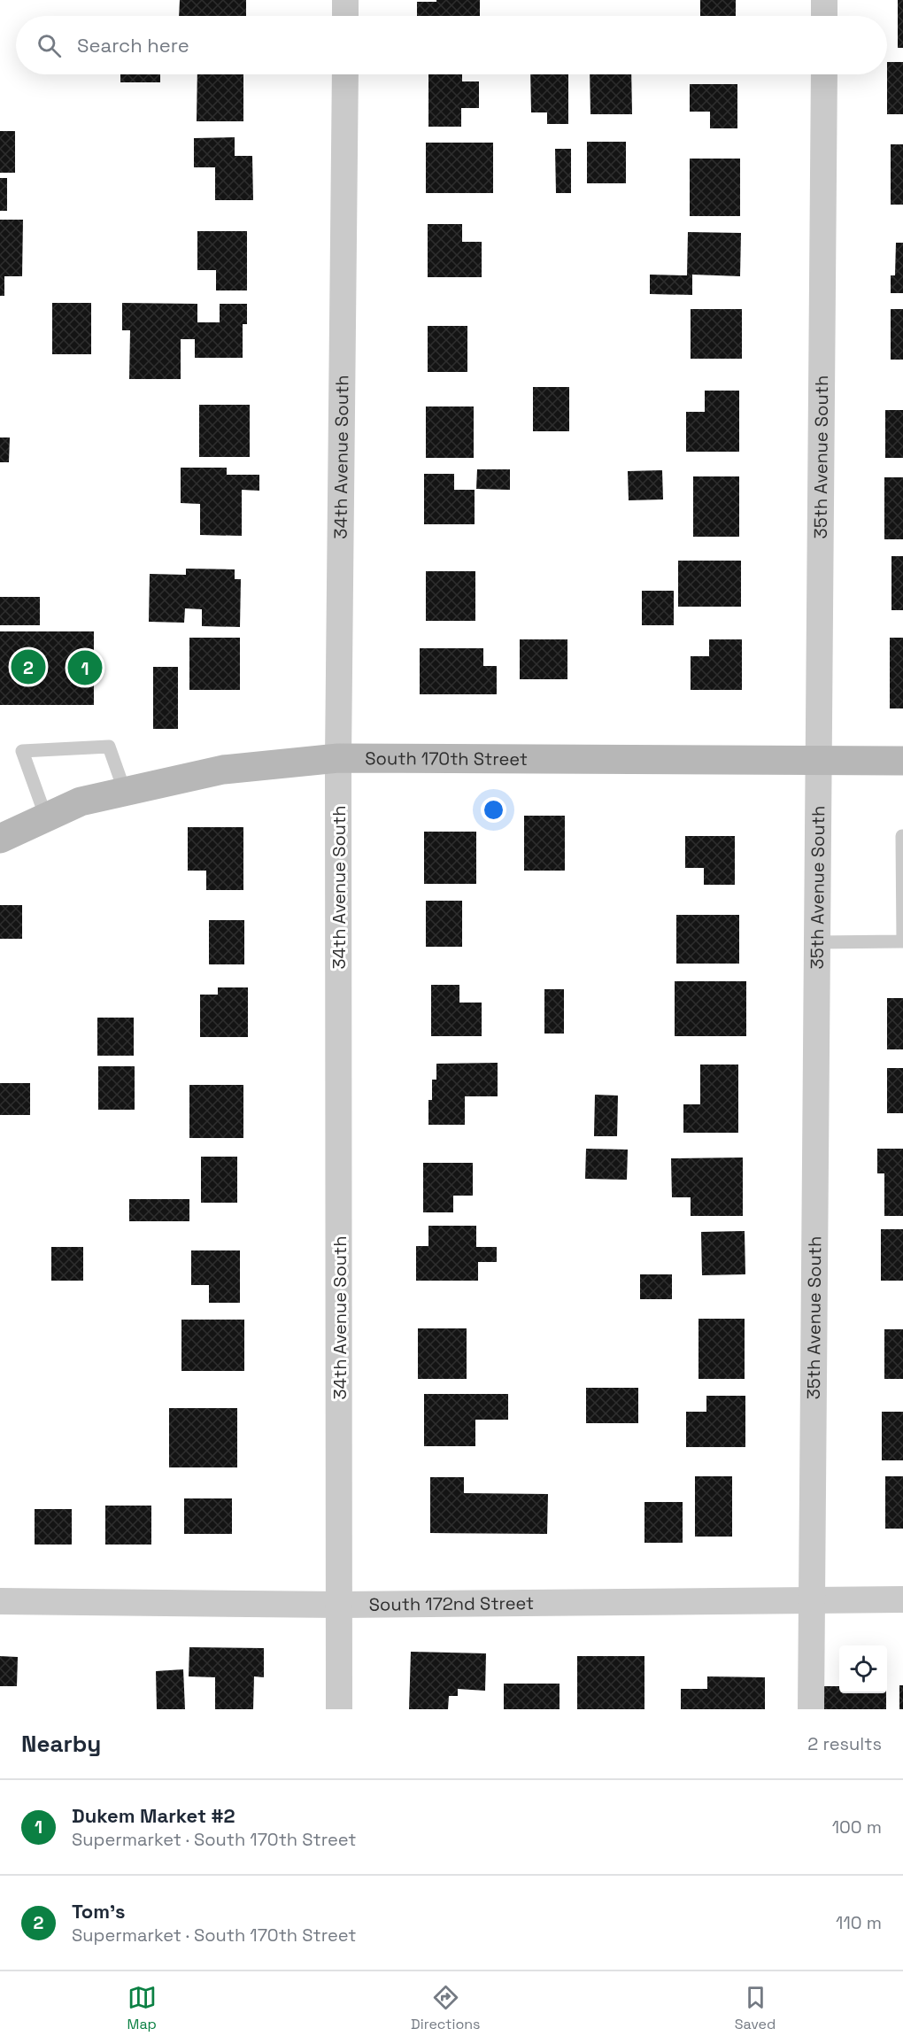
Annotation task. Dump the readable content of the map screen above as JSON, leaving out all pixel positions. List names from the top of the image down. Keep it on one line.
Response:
{"streets":{"street":["34th Avenue South","35th Avenue South","South 170th Street","South 172nd Street"]},"crossings":[["34th Avenue South","South 170th Street"],["34th Avenue South","South 172nd Street"],["35th Avenue South","South 170th Street"],["35th Avenue South","South 172nd Street"]],"page":{"search":"Search here","pins":["2","1"],"heading":["Nearby","2 results"],"list":[{"mark":"1","name":"Dukem Market #2","note":"Supermarket · South 170th Street","value":"100 m"},{"mark":"2","name":"Tom's","note":"Supermarket · South 170th Street","value":"110 m"}],"nav":["Map","Directions","Saved"]}}
